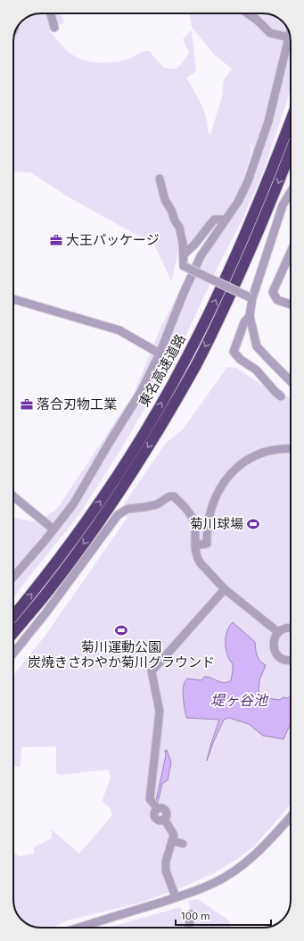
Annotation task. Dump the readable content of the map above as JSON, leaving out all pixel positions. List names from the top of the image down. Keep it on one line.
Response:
{"streets":{"highway":["東名高速道路"]},"water":["堤ヶ谷池"],"places":{"office":["大王パッケージ","落合刃物工業"],"sports":["菊川球場","菊川運動公園 炭焼きさわやか菊川グラウンド"]},"scale_bar":"100 m"}
